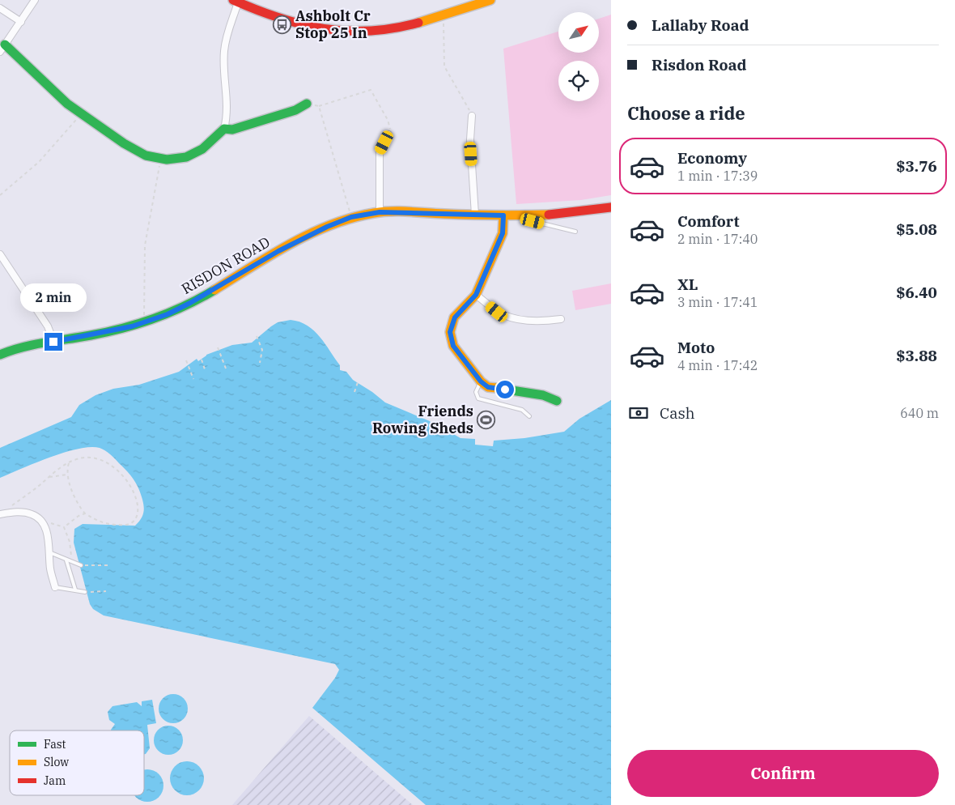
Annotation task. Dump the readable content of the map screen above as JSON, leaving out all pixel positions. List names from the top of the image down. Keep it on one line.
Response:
{"streets":{"street":["RISDON ROAD"]},"places":{"bus stop":["Ashbolt Cr Stop 25 In"],"sports":["Friends Rowing Sheds"]},"legend":["Fast","Slow","Jam"],"north":"top right","page":{"banner":["Lallaby Road","Risdon Road"],"heading":"Choose a ride","list":[{"name":"Economy","note":"1 min · 17:39","value":"$3.76"},{"name":"Comfort","note":"2 min · 17:40","value":"$5.08"},{"name":"XL","note":"3 min · 17:41","value":"$6.40"},{"name":"Moto","note":"4 min · 17:42","value":"$3.88"}],"bubble":"2 min","pay":["Cash","640 m"],"buttons":"Confirm"}}
